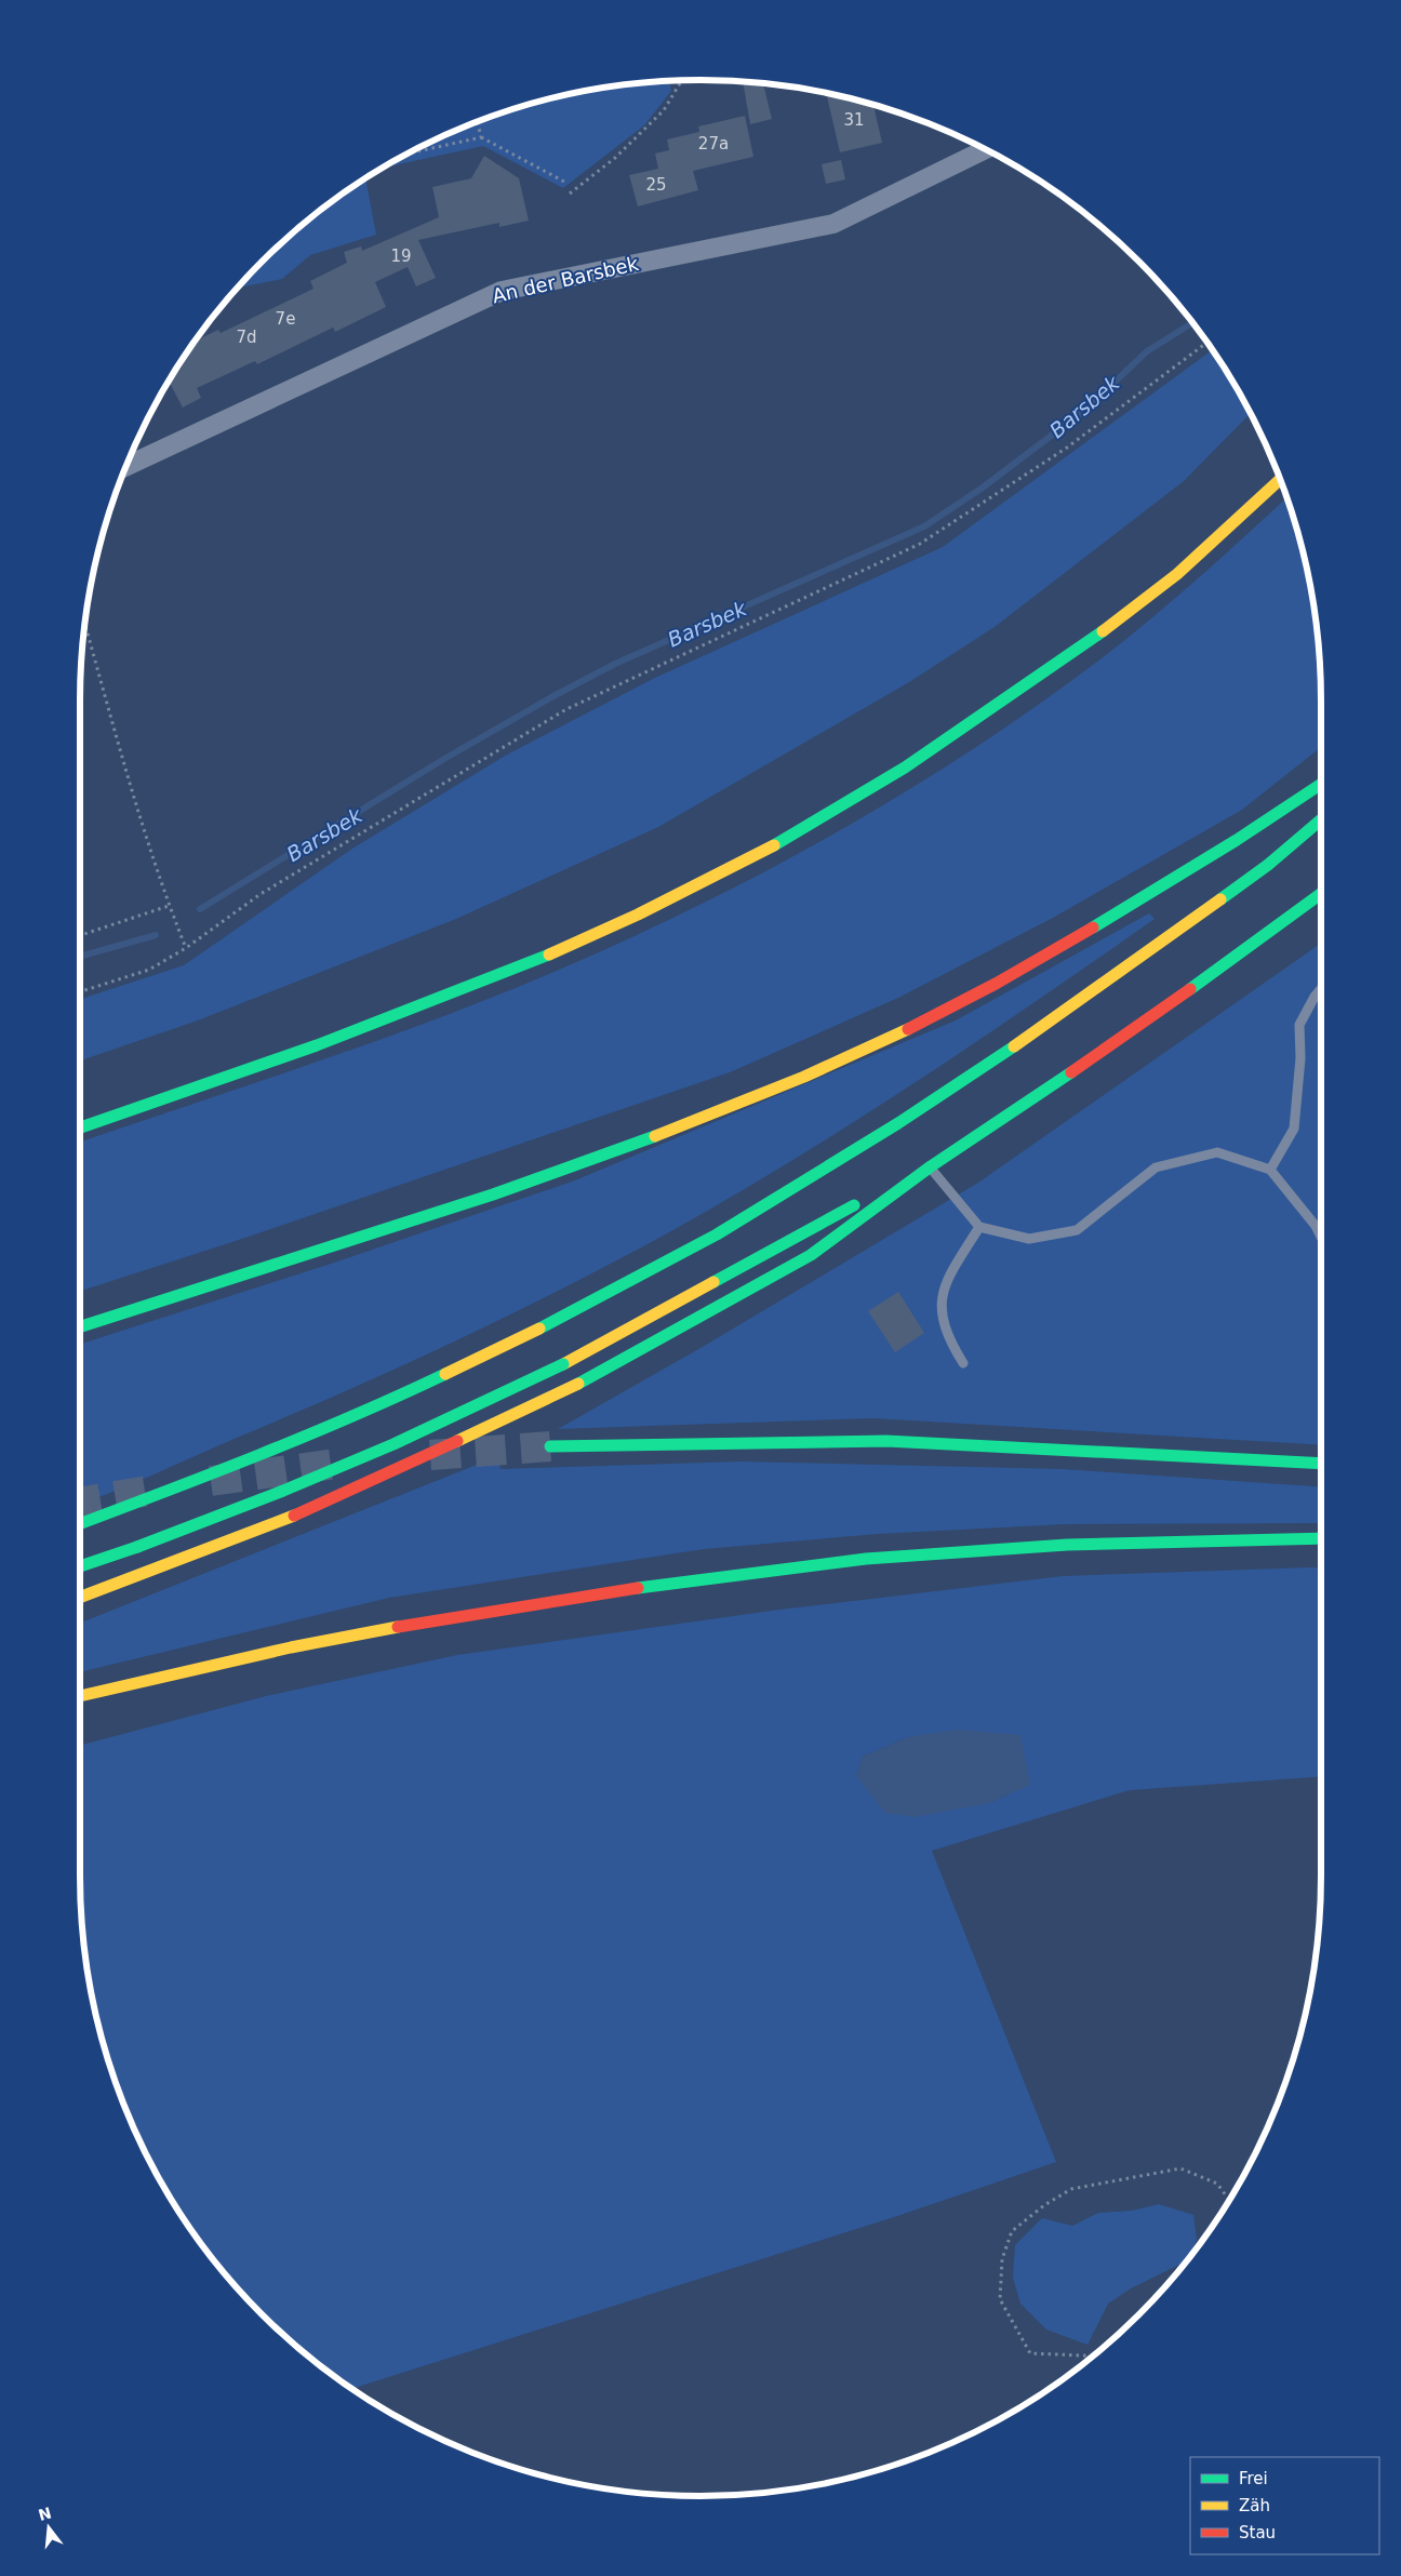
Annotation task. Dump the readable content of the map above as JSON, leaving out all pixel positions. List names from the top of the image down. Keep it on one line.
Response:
{"streets":{"street":["An der Barsbek"]},"water":["Barsbek"],"house_numbers":["31","27a","25","19","7e","7d"],"legend":["Frei","Zäh","Stau"],"north":"top"}
